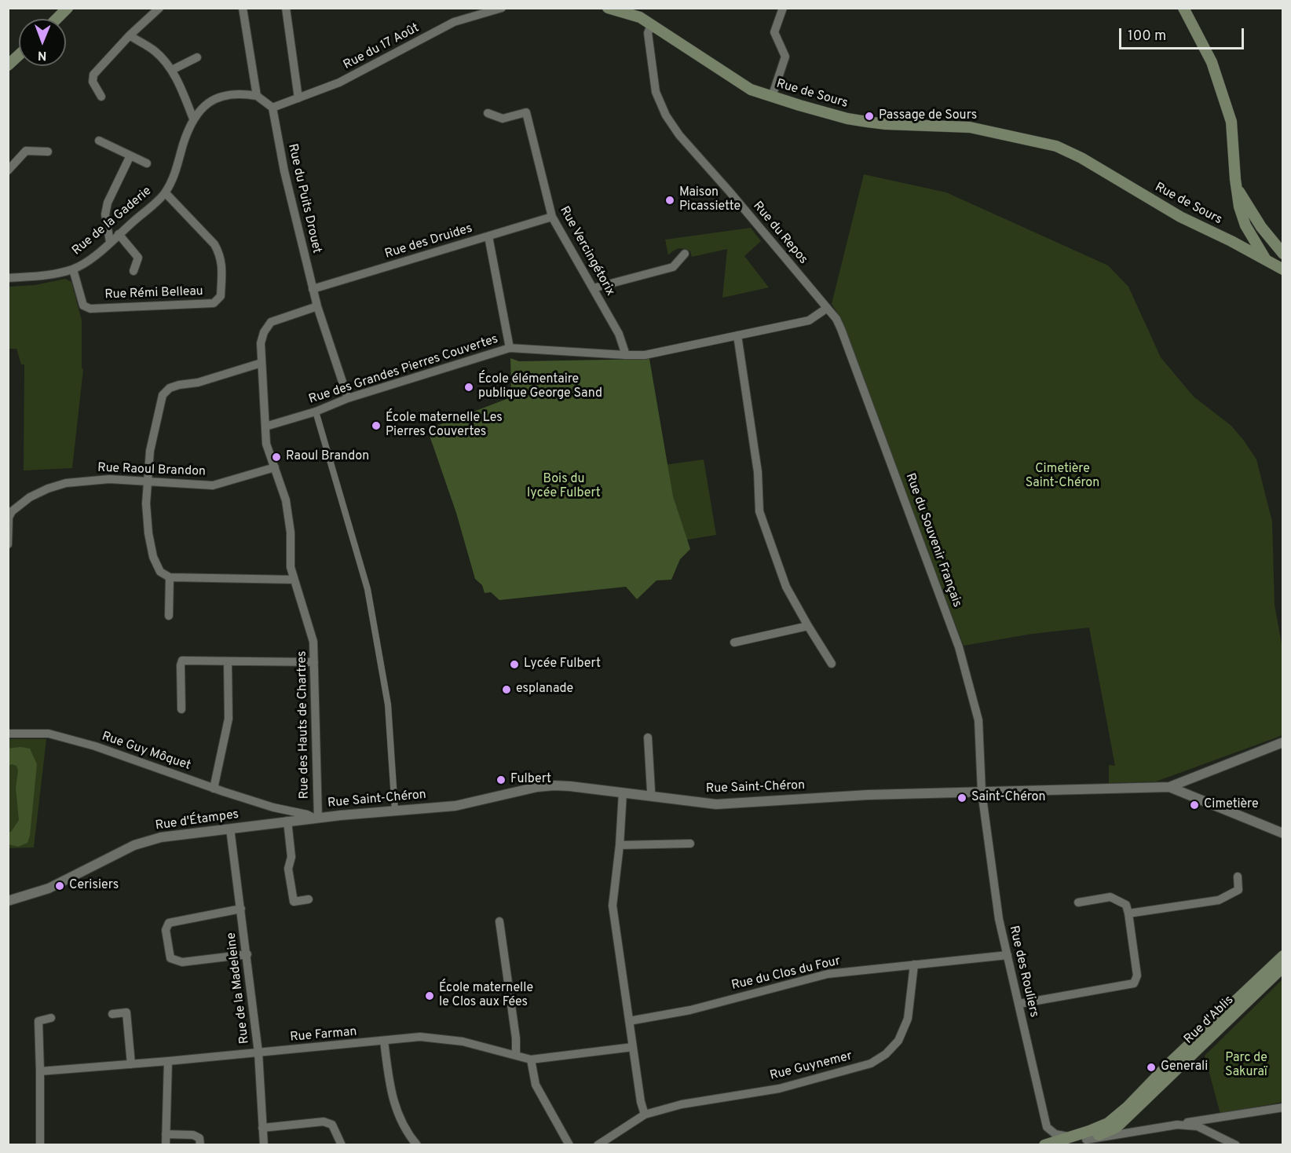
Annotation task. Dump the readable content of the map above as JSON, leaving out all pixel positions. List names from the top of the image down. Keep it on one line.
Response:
{"streets":{"main road":["Rue de Sours","Rue d'Ablis"],"street":["Rue du 17 Août","Rue du Puits Drouet","Rue de la Gaderie","Rue du Repos","Rue des Druides","Rue Vercingétorix","Rue Rémi Belleau","Rue des Grandes Pierres Couvertes","Rue Raoul Brandon","Rue du Souvenir Français","Rue des Hauts de Chartres","Rue Guy Môquet","Rue Saint-Chéron","Rue d'Étampes","Rue des Rouliers","Rue du Clos du Four","Rue de la Madeleine","Rue Farman","Rue Guynemer"]},"crossings":[["Rue du 17 Août","Rue du Puits Drouet"],["Rue de Sours","Rue du Repos"],["Rue du Puits Drouet","Rue des Druides"],["Rue du Puits Drouet","Rue des Grandes Pierres Couvertes"],["Rue du Puits Drouet","Rue des Hauts de Chartres"],["Rue de la Gaderie","Rue Rémi Belleau"],["Rue du Repos","Rue des Grandes Pierres Couvertes"],["Rue du Repos","Rue du Souvenir Français"],["Rue des Druides","Rue Vercingétorix"],["Rue Vercingétorix","Rue des Grandes Pierres Couvertes"],["Rue des Grandes Pierres Couvertes","Rue du Souvenir Français"],["Rue des Grandes Pierres Couvertes","Rue des Hauts de Chartres"],["Rue Raoul Brandon","Rue des Hauts de Chartres"],["Rue du Souvenir Français","Rue Saint-Chéron"],["Rue du Souvenir Français","Rue des Rouliers"],["Rue des Hauts de Chartres","Rue Guy Môquet"],["Rue des Hauts de Chartres","Rue Saint-Chéron"],["Rue des Hauts de Chartres","Rue d'Étampes"],["Rue Guy Môquet","Rue Saint-Chéron"],["Rue Guy Môquet","Rue d'Étampes"],["Rue Saint-Chéron","Rue d'Étampes"],["Rue Saint-Chéron","Rue des Rouliers"],["Rue d'Étampes","Rue de la Madeleine"],["Rue des Rouliers","Rue du Clos du Four"],["Rue des Rouliers","Rue d'Ablis"],["Rue du Clos du Four","Rue Guynemer"],["Rue de la Madeleine","Rue Farman"]],"parks":["Cimetière Saint-Chéron","Bois du lycée Fulbert","Parc de Sakuraï"],"places":["Passage de Sours","Maison Picassiette","École élémentaire publique George Sand","École maternelle Les Pierres Couvertes","Raoul Brandon","Lycée Fulbert","esplanade","Fulbert","Saint-Chéron","Cimetière","Cerisiers","École maternelle le Clos aux Fées","Generali"],"scale_bar":"100 m","north":"bottom"}
